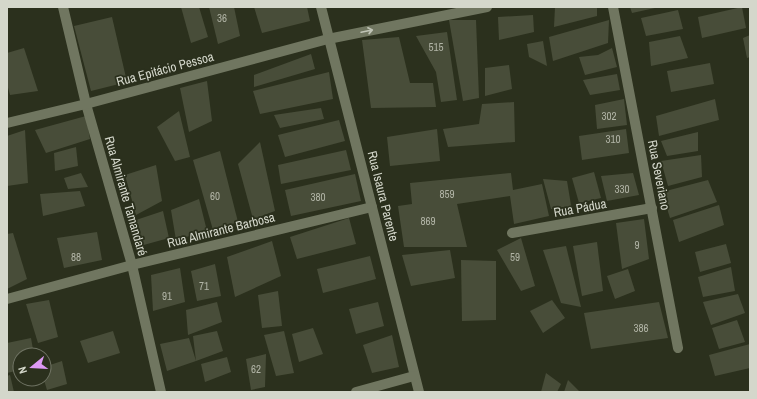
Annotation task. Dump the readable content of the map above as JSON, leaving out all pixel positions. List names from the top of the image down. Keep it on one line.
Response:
{"streets":{"street":["Rua Epitácio Pessoa","Rua Severiano","Rua Almirante Tamandaré","Rua Isaura Parente","Rua Pádua","Rua Almirante Barbosa"]},"crossings":[["Rua Epitácio Pessoa","Rua Almirante Tamandaré"],["Rua Epitácio Pessoa","Rua Isaura Parente"],["Rua Severiano","Rua Pádua"],["Rua Almirante Tamandaré","Rua Almirante Barbosa"],["Rua Isaura Parente","Rua Almirante Barbosa"]],"house_numbers":["36","515","302","310","330","859","60","380","869","9","88","59","71","91","386","62"],"north":"left"}
